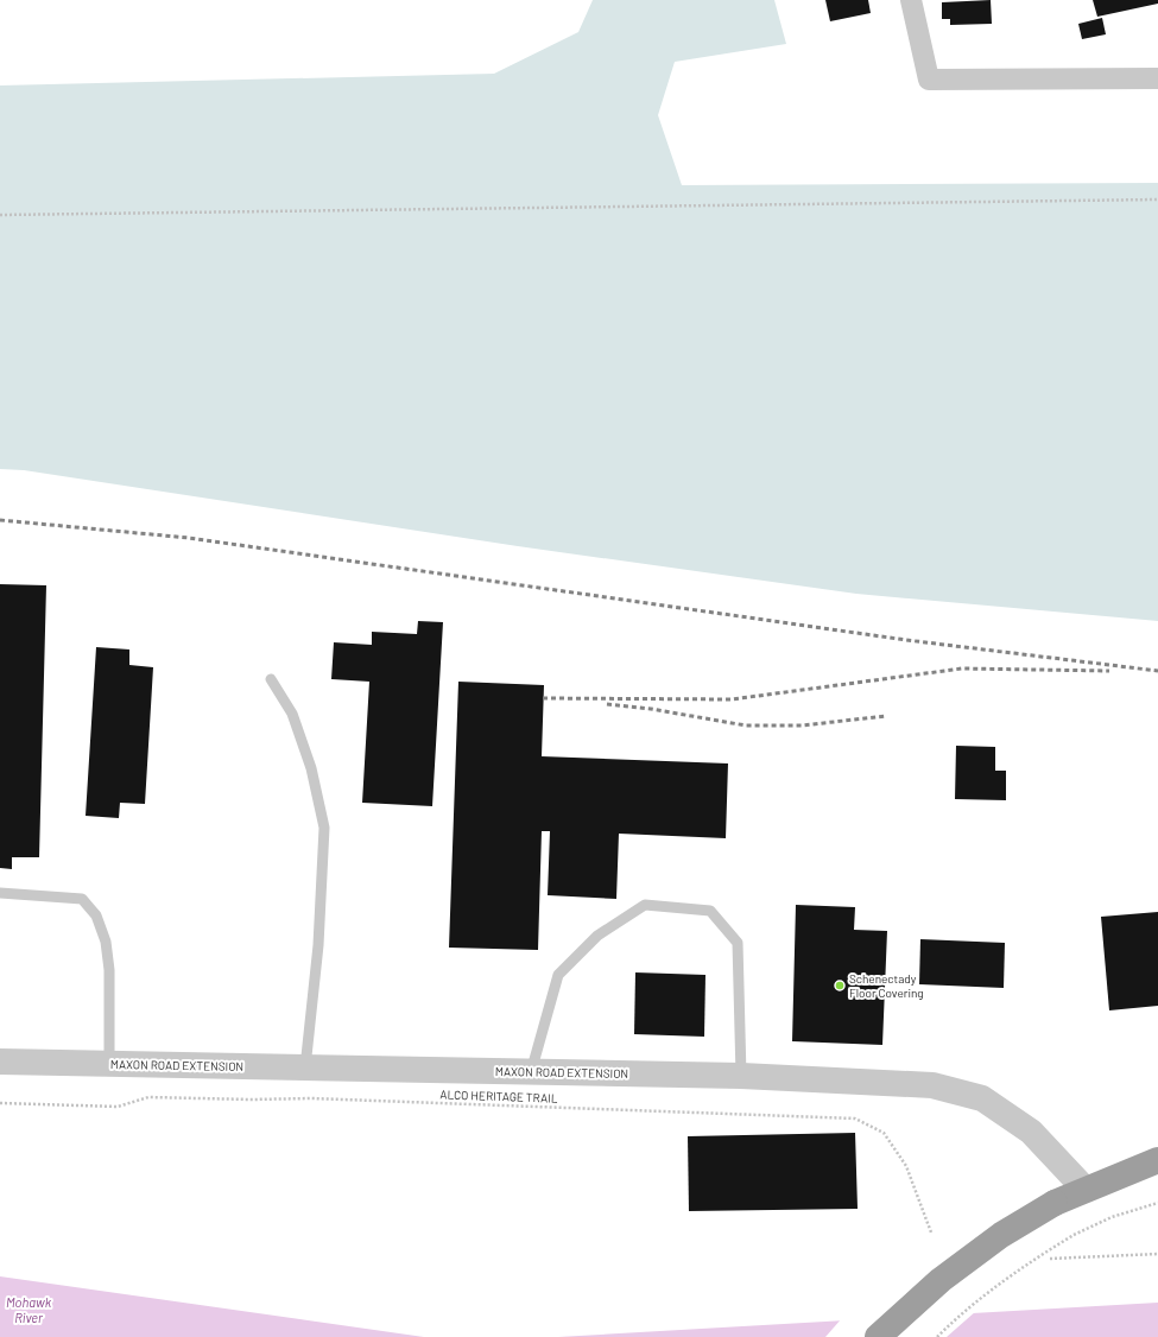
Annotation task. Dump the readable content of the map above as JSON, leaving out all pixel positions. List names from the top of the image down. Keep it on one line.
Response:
{"streets":{"street":["MAXON ROAD EXTENSION"],"path":["ALCO HERITAGE TRAIL"]},"water":["Mohawk River"],"places":["Schenectady Floor Covering"]}
